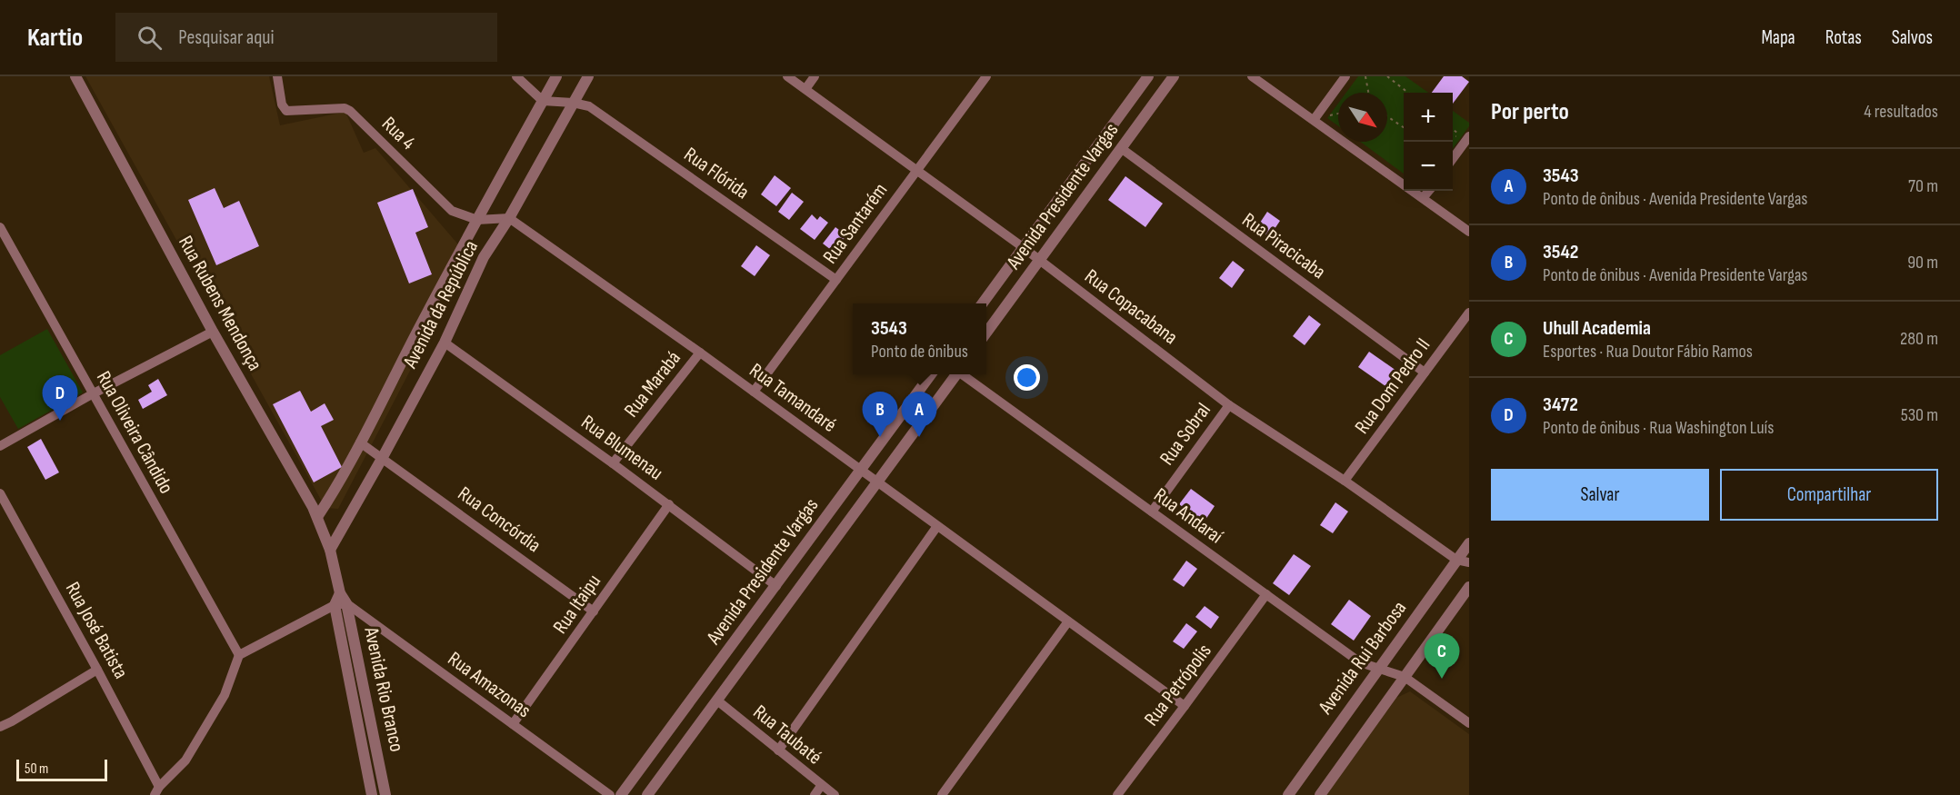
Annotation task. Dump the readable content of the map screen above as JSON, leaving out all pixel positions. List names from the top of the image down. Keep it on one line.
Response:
{"streets":{"street":["Rua 4","Rua Flórida","Avenida Presidente Vargas","Rua Santarém","Rua Piracicaba","Rua Rubens Mendonça","Avenida da República","Rua Copacabana","Rua Marabá","Rua Dom Pedro II","Rua Tamandaré","Rua Oliveira Cândido","Rua Sobral","Rua Blumenau","Rua Andaraí","Rua Concórdia","Rua Itaipu","Rua José Batista","Avenida Rui Barbosa","Rua Amazonas","Rua Petrópolis","Avenida Rio Branco","Rua Taubaté"]},"crossings":[["Rua 4","Avenida da República"],["Rua 4","Rua Tamandaré"],["Rua Flórida","Rua Santarém"],["Rua Flórida","Avenida da República"],["Avenida Presidente Vargas","Rua Piracicaba"],["Avenida Presidente Vargas","Rua Copacabana"],["Avenida Presidente Vargas","Rua Tamandaré"],["Avenida Presidente Vargas","Rua Blumenau"],["Avenida Presidente Vargas","Rua Taubaté"],["Rua Santarém","Rua Copacabana"],["Rua Santarém","Rua Tamandaré"],["Rua Piracicaba","Rua Dom Pedro II"],["Rua Rubens Mendonça","Avenida da República"],["Rua Rubens Mendonça","Avenida Rio Branco"],["Avenida da República","Rua Tamandaré"],["Avenida da República","Rua Blumenau"],["Avenida da República","Rua Concórdia"],["Avenida da República","Avenida Rio Branco"],["Rua Copacabana","Rua Dom Pedro II"],["Rua Copacabana","Rua Sobral"],["Rua Copacabana","Avenida Rui Barbosa"],["Rua Marabá","Rua Tamandaré"],["Rua Marabá","Rua Blumenau"],["Rua Tamandaré","Rua Petrópolis"],["Rua Sobral","Rua Andaraí"],["Rua Blumenau","Rua Itaipu"],["Rua Andaraí","Avenida Rui Barbosa"],["Rua Andaraí","Rua Petrópolis"],["Rua Concórdia","Rua Itaipu"],["Rua Itaipu","Rua Amazonas"],["Rua Amazonas","Avenida Rio Branco"]],"scale_bar":"50 m","north":"bottom right","page":{"header":"Kartio","search":"Pesquisar aqui","nav":["Mapa","Rotas","Salvos"],"heading":["Por perto","4 resultados"],"map_buttons":["+","−"],"list":[{"mark":"A","name":"3543","note":"Ponto de ônibus · Avenida Presidente Vargas","value":"70 m"},{"mark":"B","name":"3542","note":"Ponto de ônibus · Avenida Presidente Vargas","value":"90 m"},{"mark":"C","name":"Uhull Academia","note":"Esportes · Rua Doutor Fábio Ramos","value":"280 m"},{"mark":"D","name":"3472","note":"Ponto de ônibus · Rua Washington Luís","value":"530 m"}],"popup":["3543","Ponto de ônibus"],"pins":["D","A","B","C"],"buttons":["Salvar","Compartilhar"],"scale":"50 m"}}
